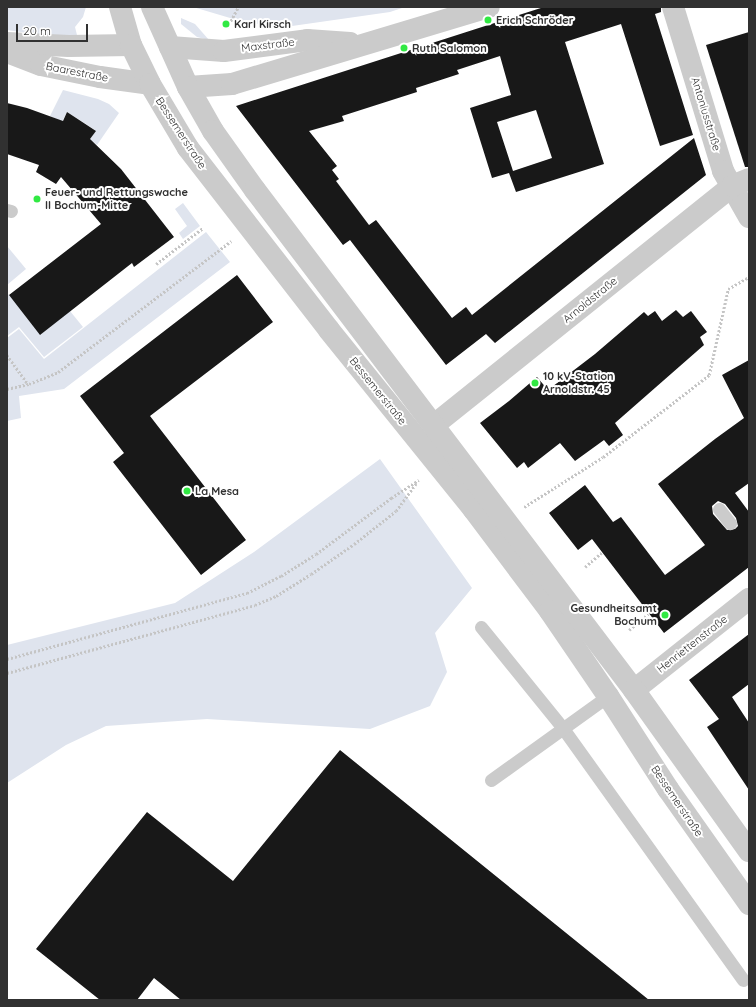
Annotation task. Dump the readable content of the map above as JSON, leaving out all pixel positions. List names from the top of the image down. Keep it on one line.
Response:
{"streets":{"street":["Maxstraße","Baarestraße","Antoniusstraße","Bessemerstraße","Arnoldstraße","Henriettenstraße"]},"crossings":[["Maxstraße","Bessemerstraße"],["Baarestraße","Bessemerstraße"],["Antoniusstraße","Arnoldstraße"],["Bessemerstraße","Arnoldstraße"],["Bessemerstraße","Henriettenstraße"]],"places":["Erich Schröder","Karl Kirsch","Ruth Salomon","Feuer- und Rettungswache II Bochum-Mitte","10 kV-Station Arnoldstr. 45","La Mesa","Gesundheitsamt Bochum"],"scale_bar":"20 m"}
